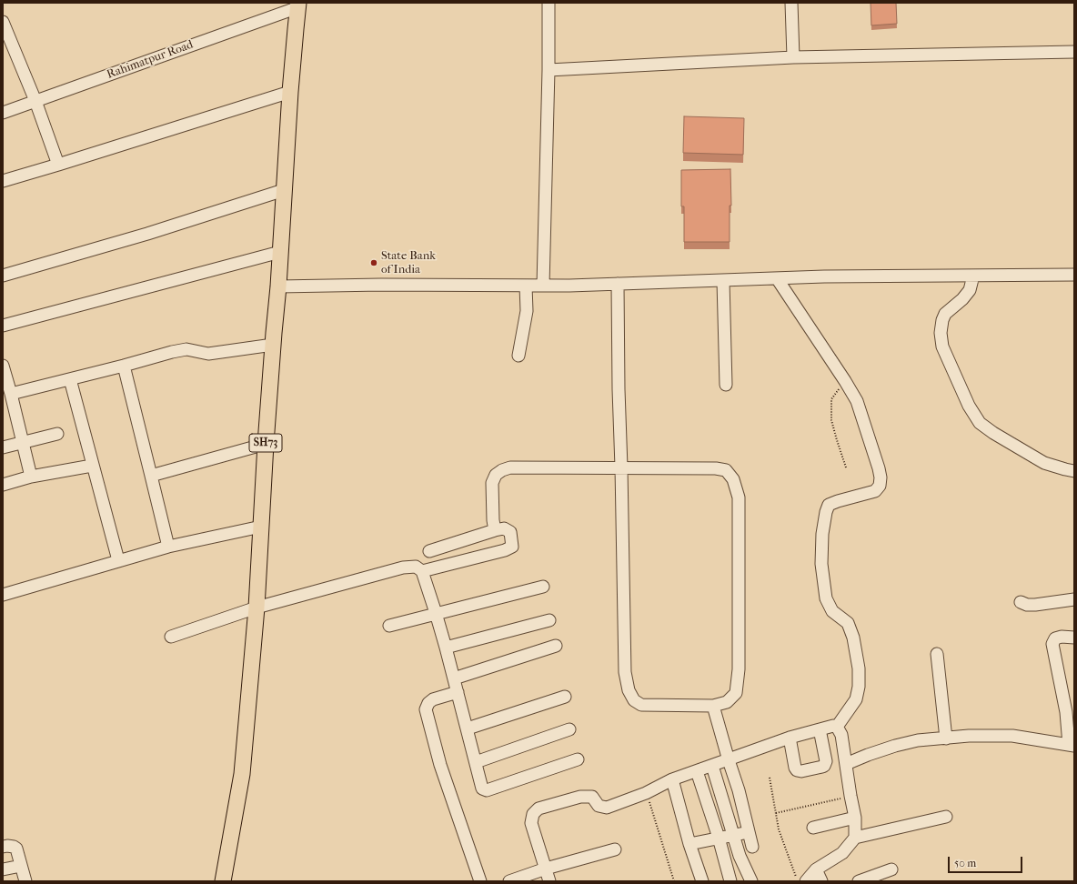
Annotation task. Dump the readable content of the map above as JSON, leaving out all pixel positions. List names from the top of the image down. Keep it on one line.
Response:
{"streets":{"main road":["SH73"],"street":["Rahimatpur Road"]},"crossings":[["Rahimatpur Road","SH73"]],"places":["State Bank of India"],"scale_bar":"50 m"}
